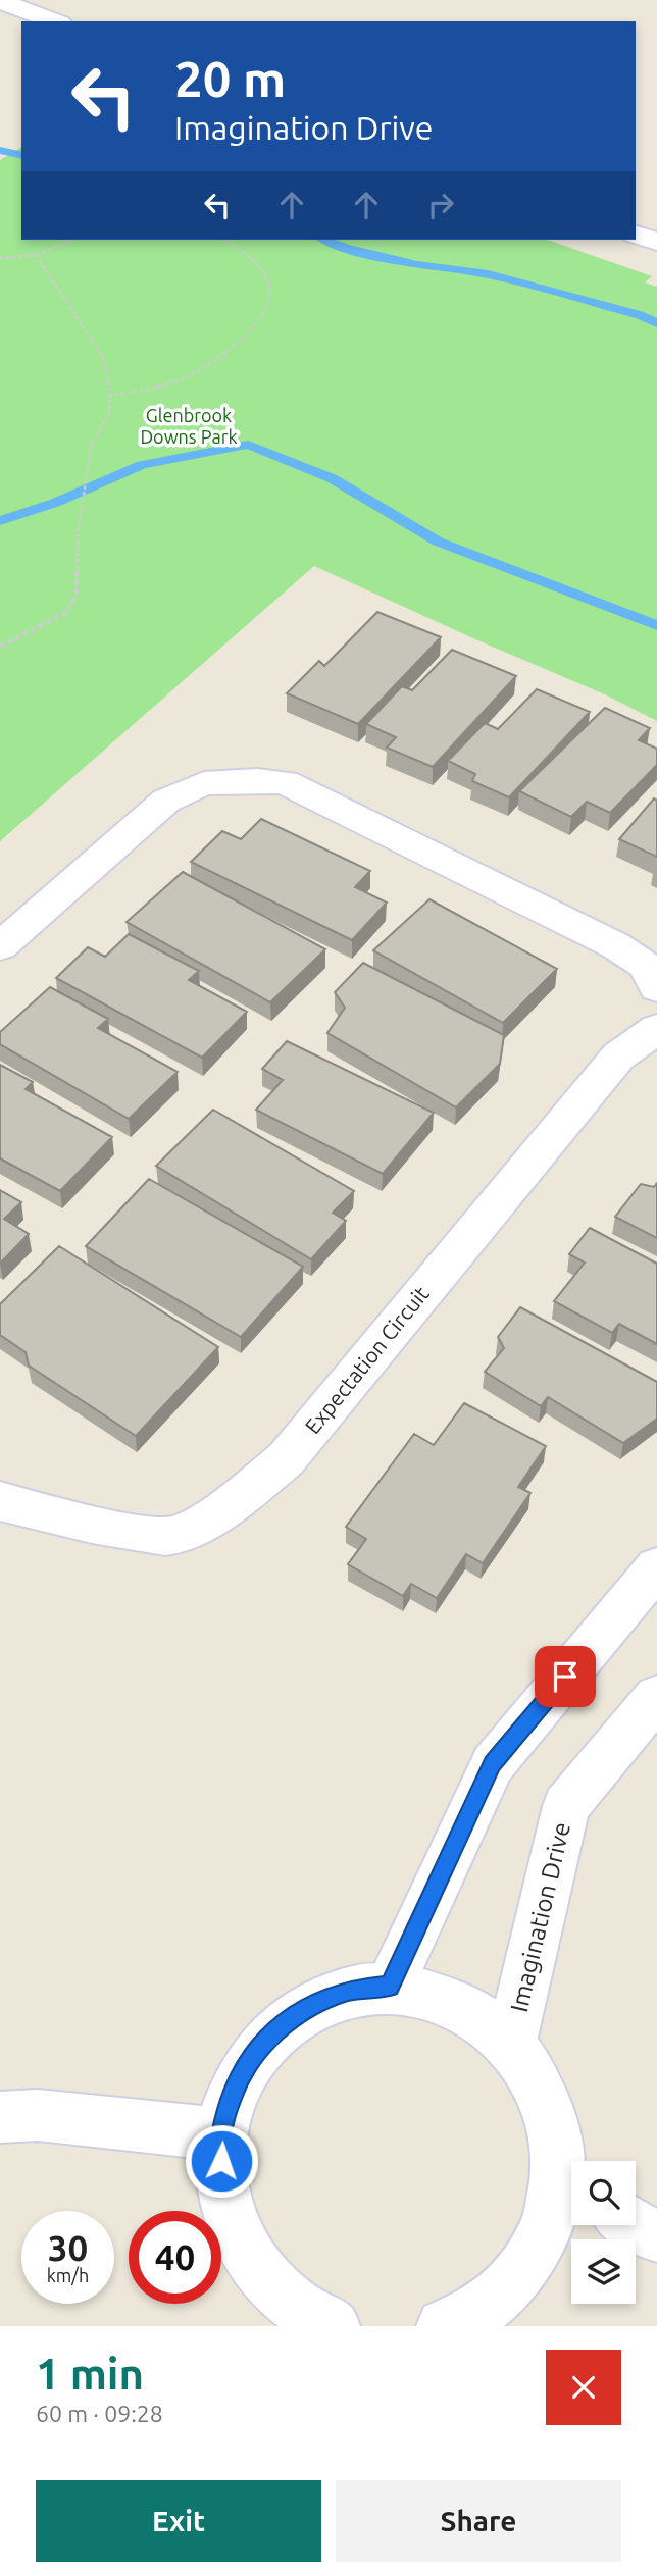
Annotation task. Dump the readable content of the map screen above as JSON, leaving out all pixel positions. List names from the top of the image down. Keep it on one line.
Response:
{"streets":{"street":["Expectation Circuit","Imagination Drive"]},"parks":["Glenbrook Downs Park"],"page":{"turn":["20 m","Imagination Drive"],"speed":"30 km/h","limit":"40","heading":["1 min","60 m · 09:28"],"buttons":["Exit","Share"]}}
